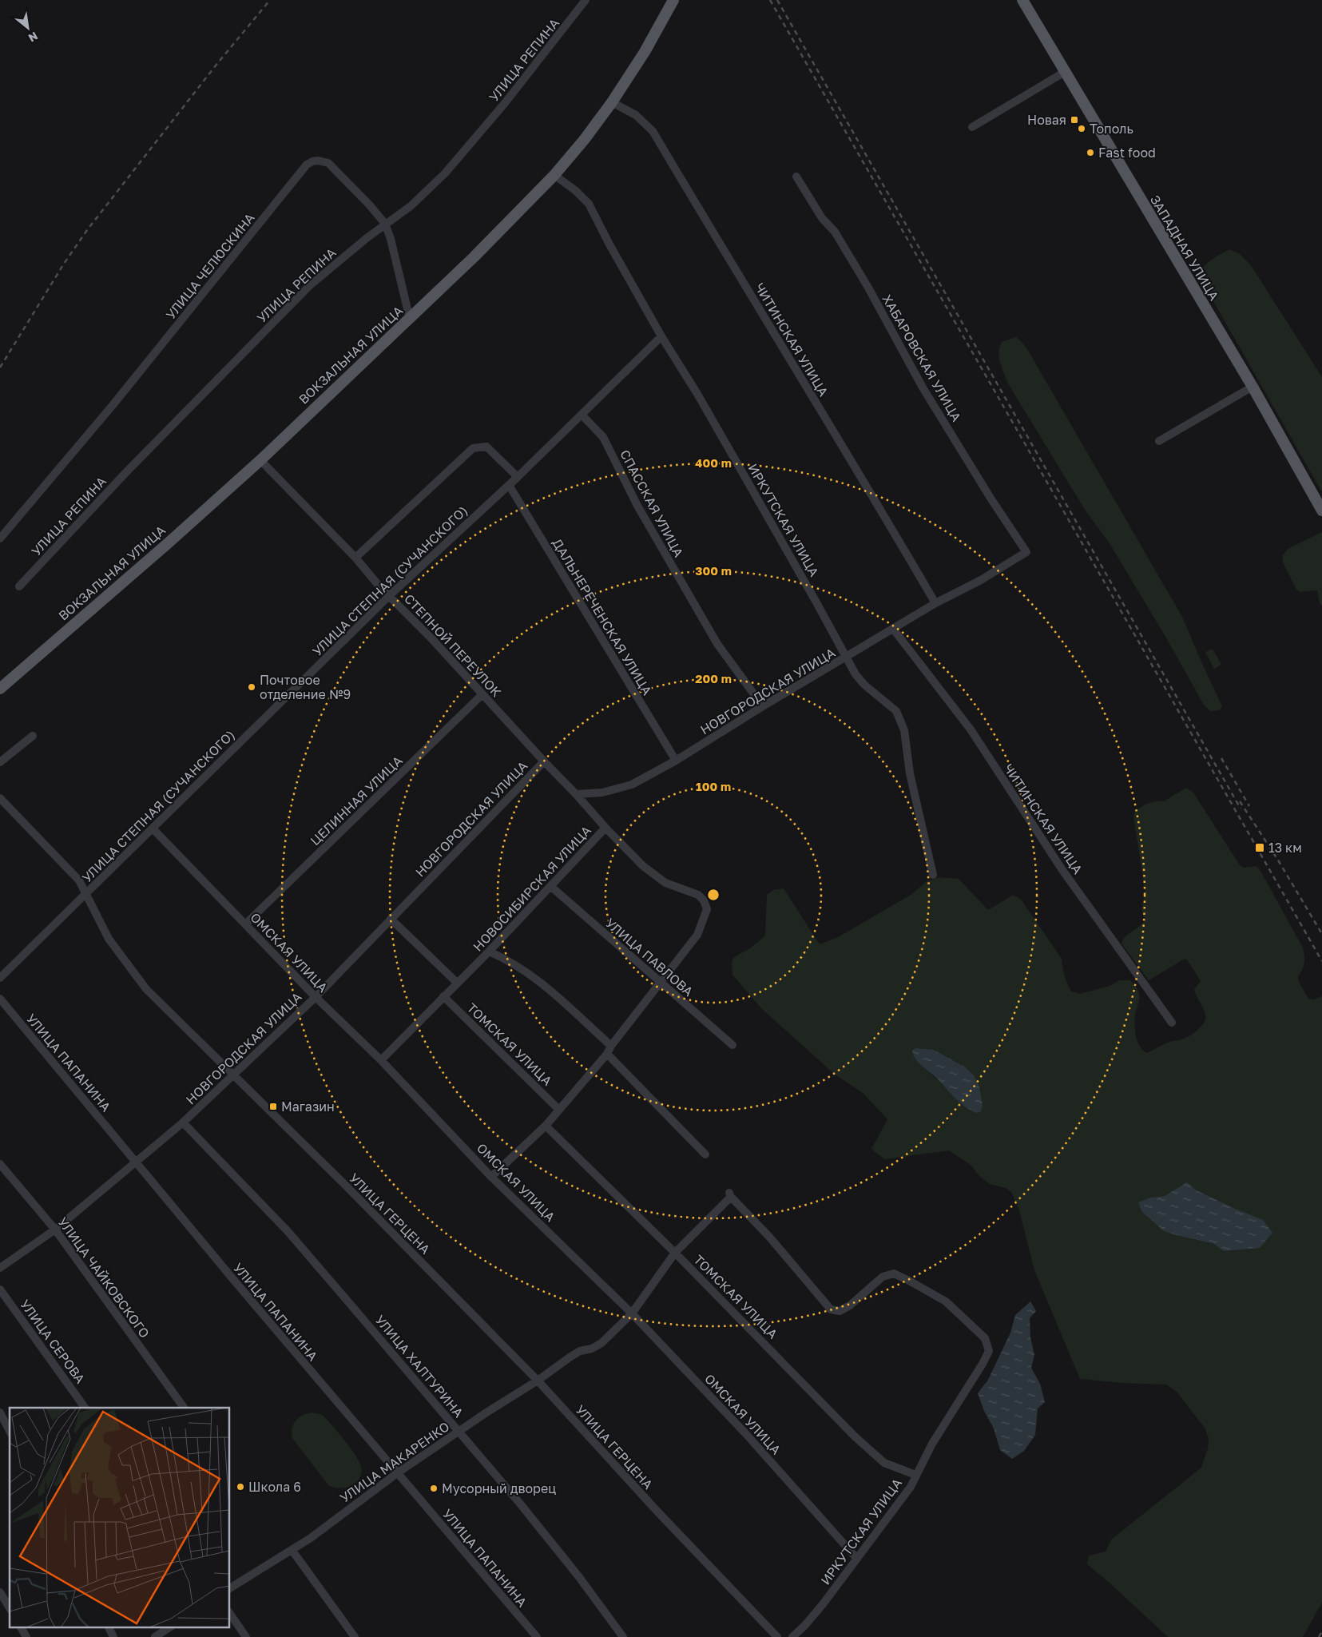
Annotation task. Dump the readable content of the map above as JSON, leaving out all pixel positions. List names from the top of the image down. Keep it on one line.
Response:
{"streets":{"main road":["ЗАПАДНАЯ УЛИЦА","ВОКЗАЛЬНАЯ УЛИЦА"],"street":["УЛИЦА РЕПИНА","УЛИЦА ЧЕЛЮСКИНА","ЧИТИНСКАЯ УЛИЦА","ХАБАРОВСКАЯ УЛИЦА","СПАССКАЯ УЛИЦА","ИРКУТСКАЯ УЛИЦА","УЛИЦА СТЕПНАЯ (СУЧАНСКОГО)","ДАЛЬНЕРЕЧЕНСКАЯ УЛИЦА","СТЕПНОЙ ПЕРЕУЛОК","НОВГОРОДСКАЯ УЛИЦА","ЦЕЛИННАЯ УЛИЦА","НОВОСИБИРСКАЯ УЛИЦА","ОМСКАЯ УЛИЦА","УЛИЦА ПАВЛОВА","ТОМСКАЯ УЛИЦА","УЛИЦА ПАПАНИНА","УЛИЦА ГЕРЦЕНА","УЛИЦА ЧАЙКОВСКОГО","УЛИЦА СЕРОВА","УЛИЦА ХАЛТУРИНА","УЛИЦА МАКАРЕНКО"]},"crossings":[["УЛИЦА РЕПИНА","УЛИЦА ЧЕЛЮСКИНА"],["УЛИЦА ЧЕЛЮСКИНА","ВОКЗАЛЬНАЯ УЛИЦА"],["ЧИТИНСКАЯ УЛИЦА","ВОКЗАЛЬНАЯ УЛИЦА"],["ЧИТИНСКАЯ УЛИЦА","НОВГОРОДСКАЯ УЛИЦА"],["ВОКЗАЛЬНАЯ УЛИЦА","ИРКУТСКАЯ УЛИЦА"],["ВОКЗАЛЬНАЯ УЛИЦА","СТЕПНОЙ ПЕРЕУЛОК"],["ХАБАРОВСКАЯ УЛИЦА","НОВГОРОДСКАЯ УЛИЦА"],["СПАССКАЯ УЛИЦА","УЛИЦА СТЕПНАЯ (СУЧАНСКОГО)"],["СПАССКАЯ УЛИЦА","НОВГОРОДСКАЯ УЛИЦА"],["ИРКУТСКАЯ УЛИЦА","УЛИЦА СТЕПНАЯ (СУЧАНСКОГО)"],["ИРКУТСКАЯ УЛИЦА","НОВГОРОДСКАЯ УЛИЦА"],["ИРКУТСКАЯ УЛИЦА","ОМСКАЯ УЛИЦА"],["ИРКУТСКАЯ УЛИЦА","ТОМСКАЯ УЛИЦА"],["ИРКУТСКАЯ УЛИЦА","УЛИЦА МАКАРЕНКО"],["УЛИЦА СТЕПНАЯ (СУЧАНСКОГО)","ДАЛЬНЕРЕЧЕНСКАЯ УЛИЦА"],["УЛИЦА СТЕПНАЯ (СУЧАНСКОГО)","СТЕПНОЙ ПЕРЕУЛОК"],["УЛИЦА СТЕПНАЯ (СУЧАНСКОГО)","ОМСКАЯ УЛИЦА"],["УЛИЦА СТЕПНАЯ (СУЧАНСКОГО)","УЛИЦА ГЕРЦЕНА"],["ДАЛЬНЕРЕЧЕНСКАЯ УЛИЦА","НОВГОРОДСКАЯ УЛИЦА"],["СТЕПНОЙ ПЕРЕУЛОК","НОВГОРОДСКАЯ УЛИЦА"],["СТЕПНОЙ ПЕРЕУЛОК","ЦЕЛИННАЯ УЛИЦА"],["НОВГОРОДСКАЯ УЛИЦА","ОМСКАЯ УЛИЦА"],["НОВГОРОДСКАЯ УЛИЦА","УЛИЦА ПАПАНИНА"],["НОВГОРОДСКАЯ УЛИЦА","УЛИЦА ГЕРЦЕНА"],["НОВГОРОДСКАЯ УЛИЦА","УЛИЦА ЧАЙКОВСКОГО"],["НОВГОРОДСКАЯ УЛИЦА","УЛИЦА ХАЛТУРИНА"],["ЦЕЛИННАЯ УЛИЦА","ОМСКАЯ УЛИЦА"],["НОВОСИБИРСКАЯ УЛИЦА","ОМСКАЯ УЛИЦА"],["НОВОСИБИРСКАЯ УЛИЦА","УЛИЦА ПАВЛОВА"],["НОВОСИБИРСКАЯ УЛИЦА","ТОМСКАЯ УЛИЦА"],["ОМСКАЯ УЛИЦА","УЛИЦА МАКАРЕНКО"],["ТОМСКАЯ УЛИЦА","УЛИЦА МАКАРЕНКО"],["УЛИЦА ПАПАНИНА","УЛИЦА МАКАРЕНКО"],["УЛИЦА ГЕРЦЕНА","УЛИЦА МАКАРЕНКО"],["УЛИЦА ХАЛТУРИНА","УЛИЦА МАКАРЕНКО"]],"places":{"transit":["Новая","13 км","Магазин"],"other":["Тополь","Fast food","Почтовое отделение №9","Школа 6","Мусорный дворец"]},"north":"bottom right","rings":["400 m","300 m","200 m","100 m"]}
